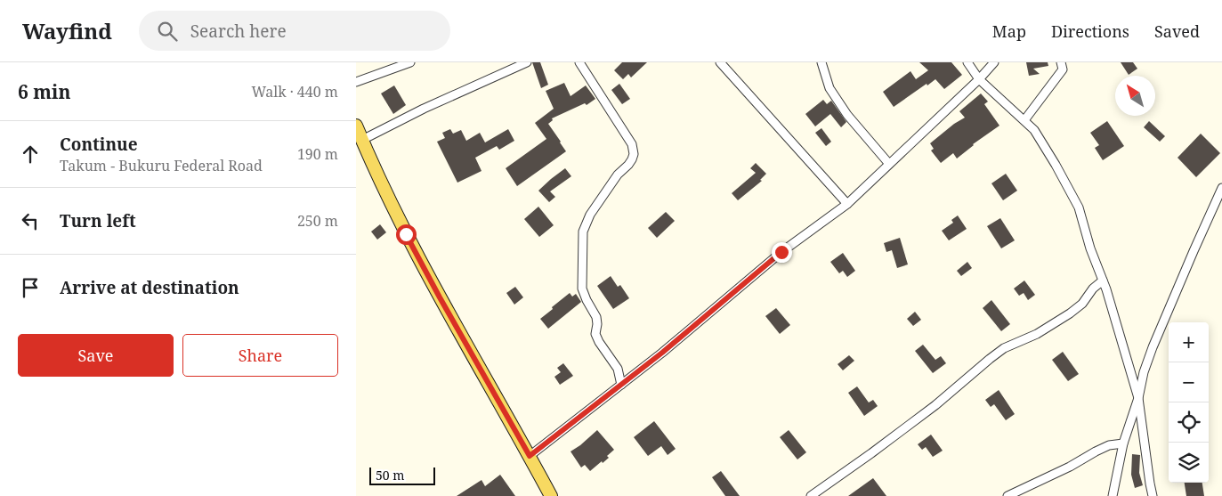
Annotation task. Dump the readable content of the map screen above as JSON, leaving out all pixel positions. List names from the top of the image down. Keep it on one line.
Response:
{"scale_bar":"50 m","north":"top left","page":{"header":"Wayfind","search":"Search here","nav":["Map","Directions","Saved"],"heading":["6 min","Walk · 440 m"],"list":[["Continue","Takum - Bukuru Federal Road","190 m"],["Turn left","250 m"],"Arrive at destination"],"buttons":["Save","Share"],"map_buttons":["+","−"],"scale":"50 m"}}
